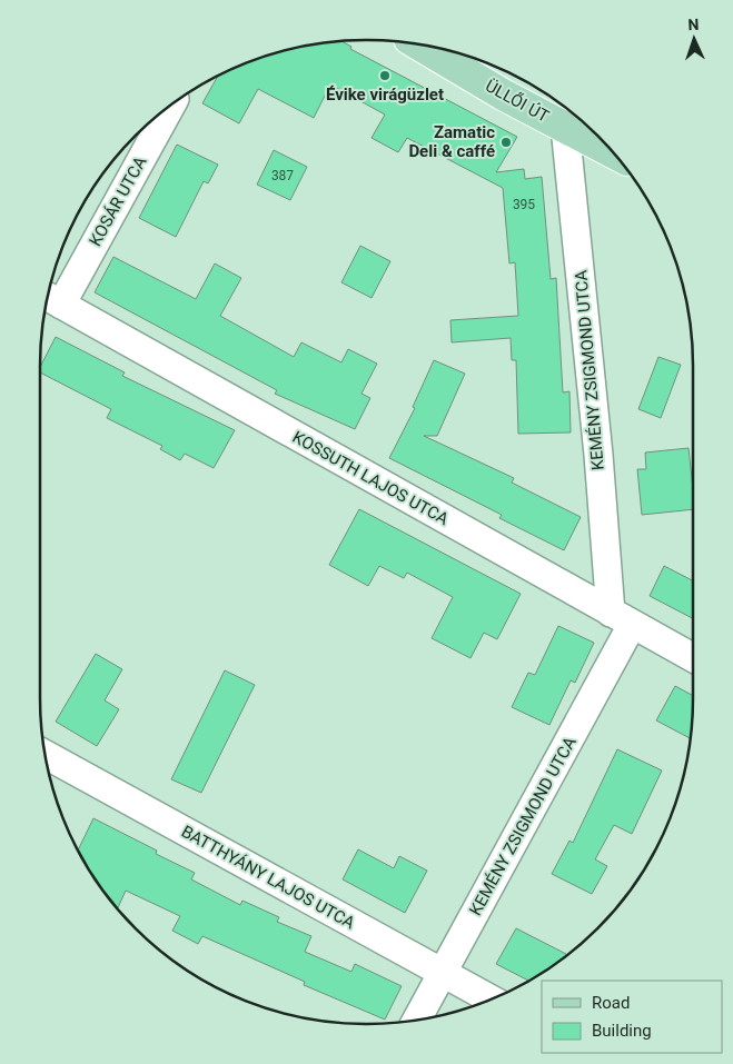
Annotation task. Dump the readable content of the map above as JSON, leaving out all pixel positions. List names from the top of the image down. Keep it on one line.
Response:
{"streets":{"main road":["ÜLLŐI ÚT"],"street":["KOSÁR UTCA","KEMÉNY ZSIGMOND UTCA","KOSSUTH LAJOS UTCA","BATTHYÁNY LAJOS UTCA"]},"crossings":[["ÜLLŐI ÚT","KEMÉNY ZSIGMOND UTCA"],["KOSÁR UTCA","KOSSUTH LAJOS UTCA"],["KEMÉNY ZSIGMOND UTCA","KOSSUTH LAJOS UTCA"],["KEMÉNY ZSIGMOND UTCA","BATTHYÁNY LAJOS UTCA"]],"places":["Évike virágüzlet","Zamatic Deli & caffé"],"house_numbers":["387","395"],"legend":["Road","Building"],"north":"top"}
